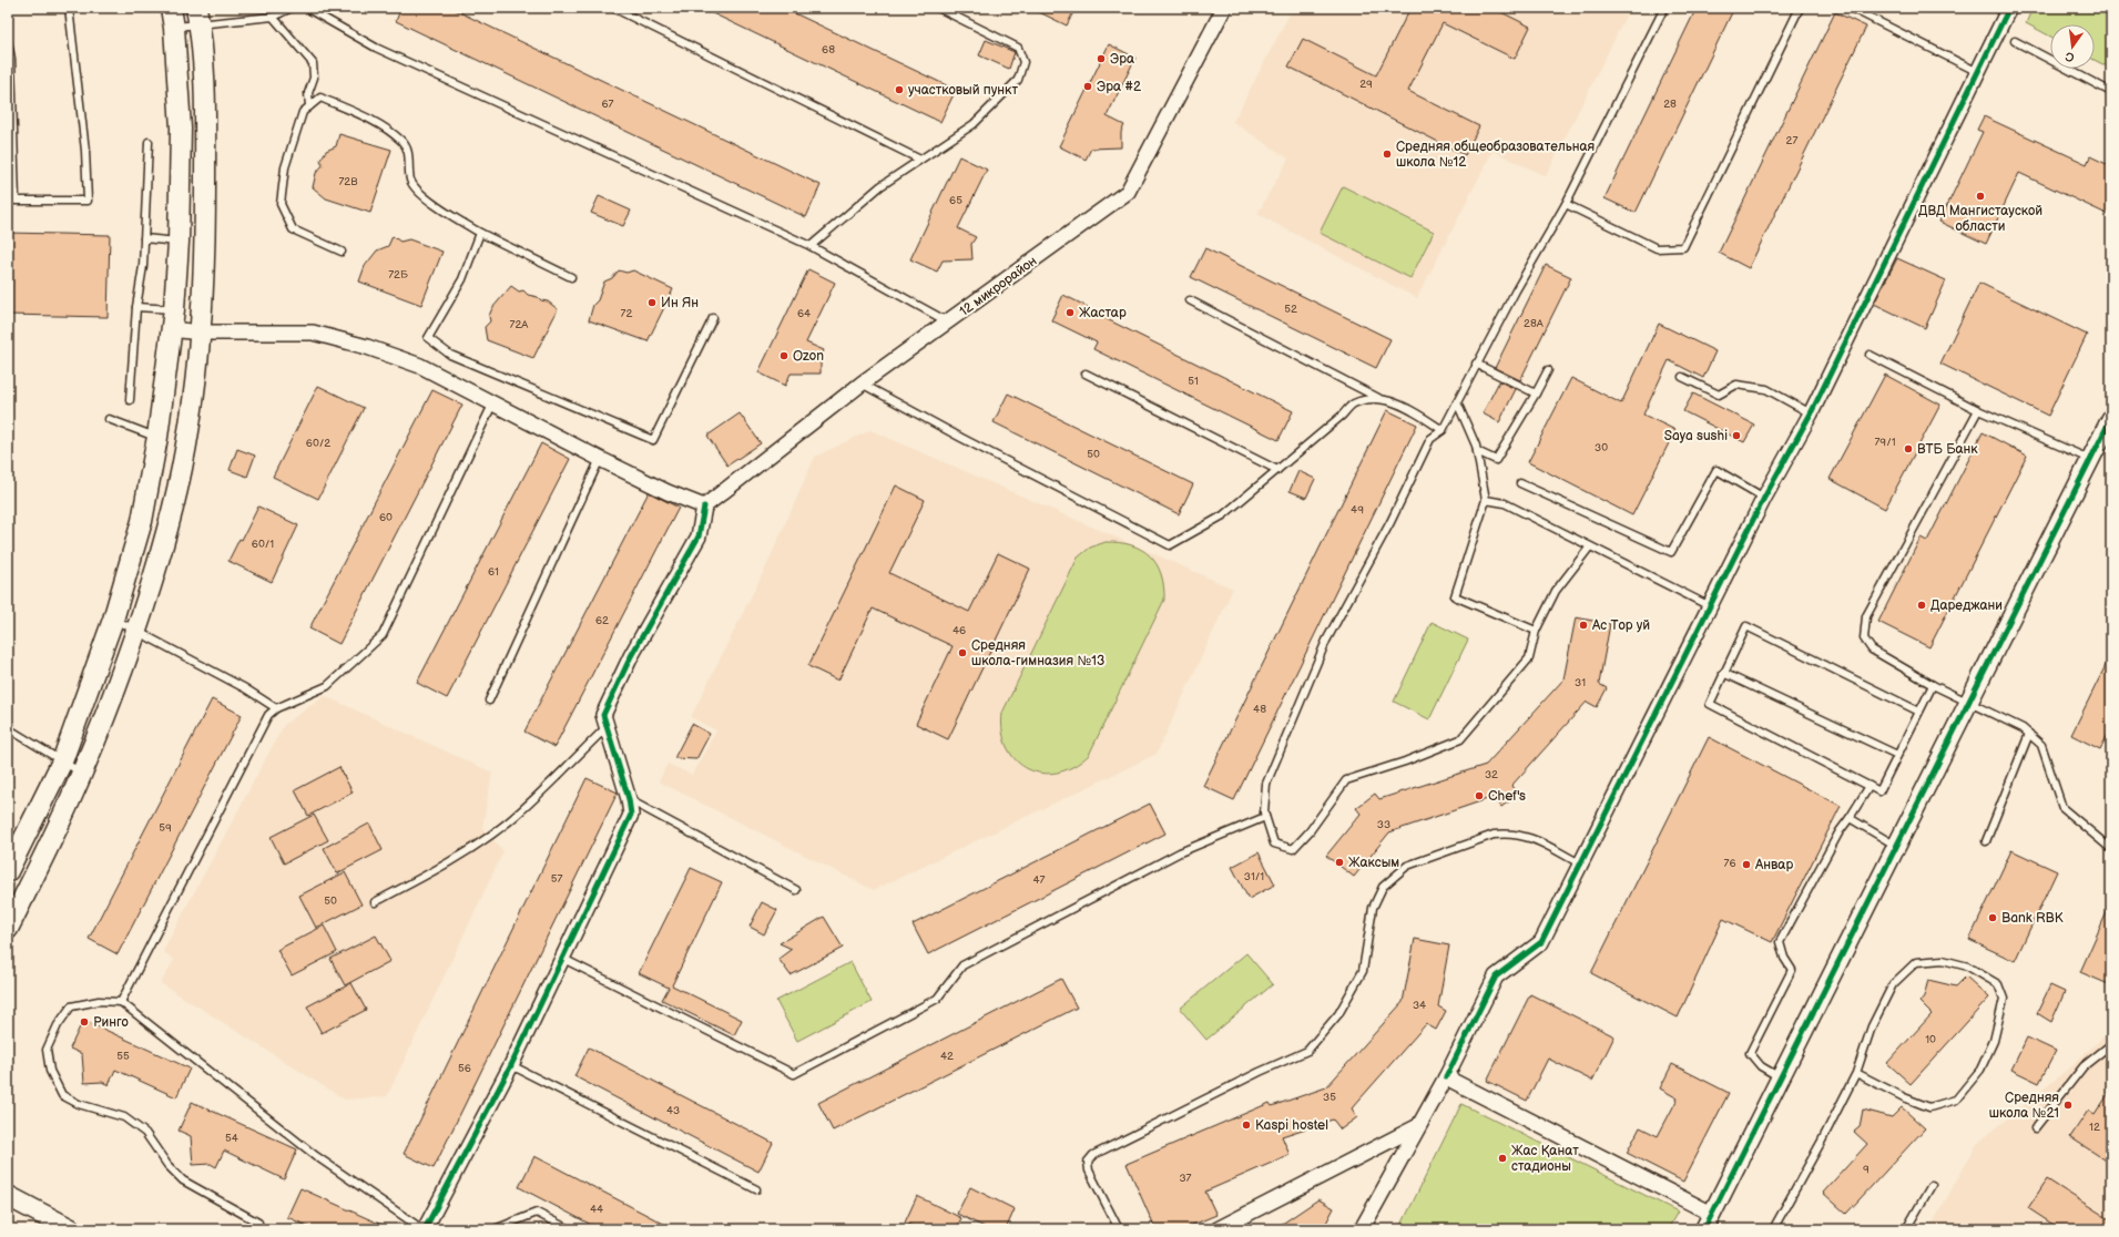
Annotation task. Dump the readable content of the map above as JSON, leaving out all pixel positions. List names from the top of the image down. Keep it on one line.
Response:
{"streets":{"street":["12 микрорайон"]},"places":["Эра","Эра #2","участковый пункт","Средняя общеобразовательная школа №12","ДВД Мангистауской области","Ин Ян","Жастар","Ozon","Saya sushi","ВТБ Банк","Дареджани","Ас Тор уй","Средняя школа-гимназия №13","Chef's","Жаксым","Анвар","Bank RBK","Ринго","Средняя школа №21","Kaspi hostel","Жас Қанат стадионы"],"house_numbers":["68","29","67","28","27","72В","65","72Б","52","72","64","28А","72А","51","79/1","60/2","30","50","49","60","60/1","61","62","46","31","48","32","33","59","76","31/1","57","47","50","34","10","55","42","56","35","43","12","54","9","37","44"],"north":"bottom"}
